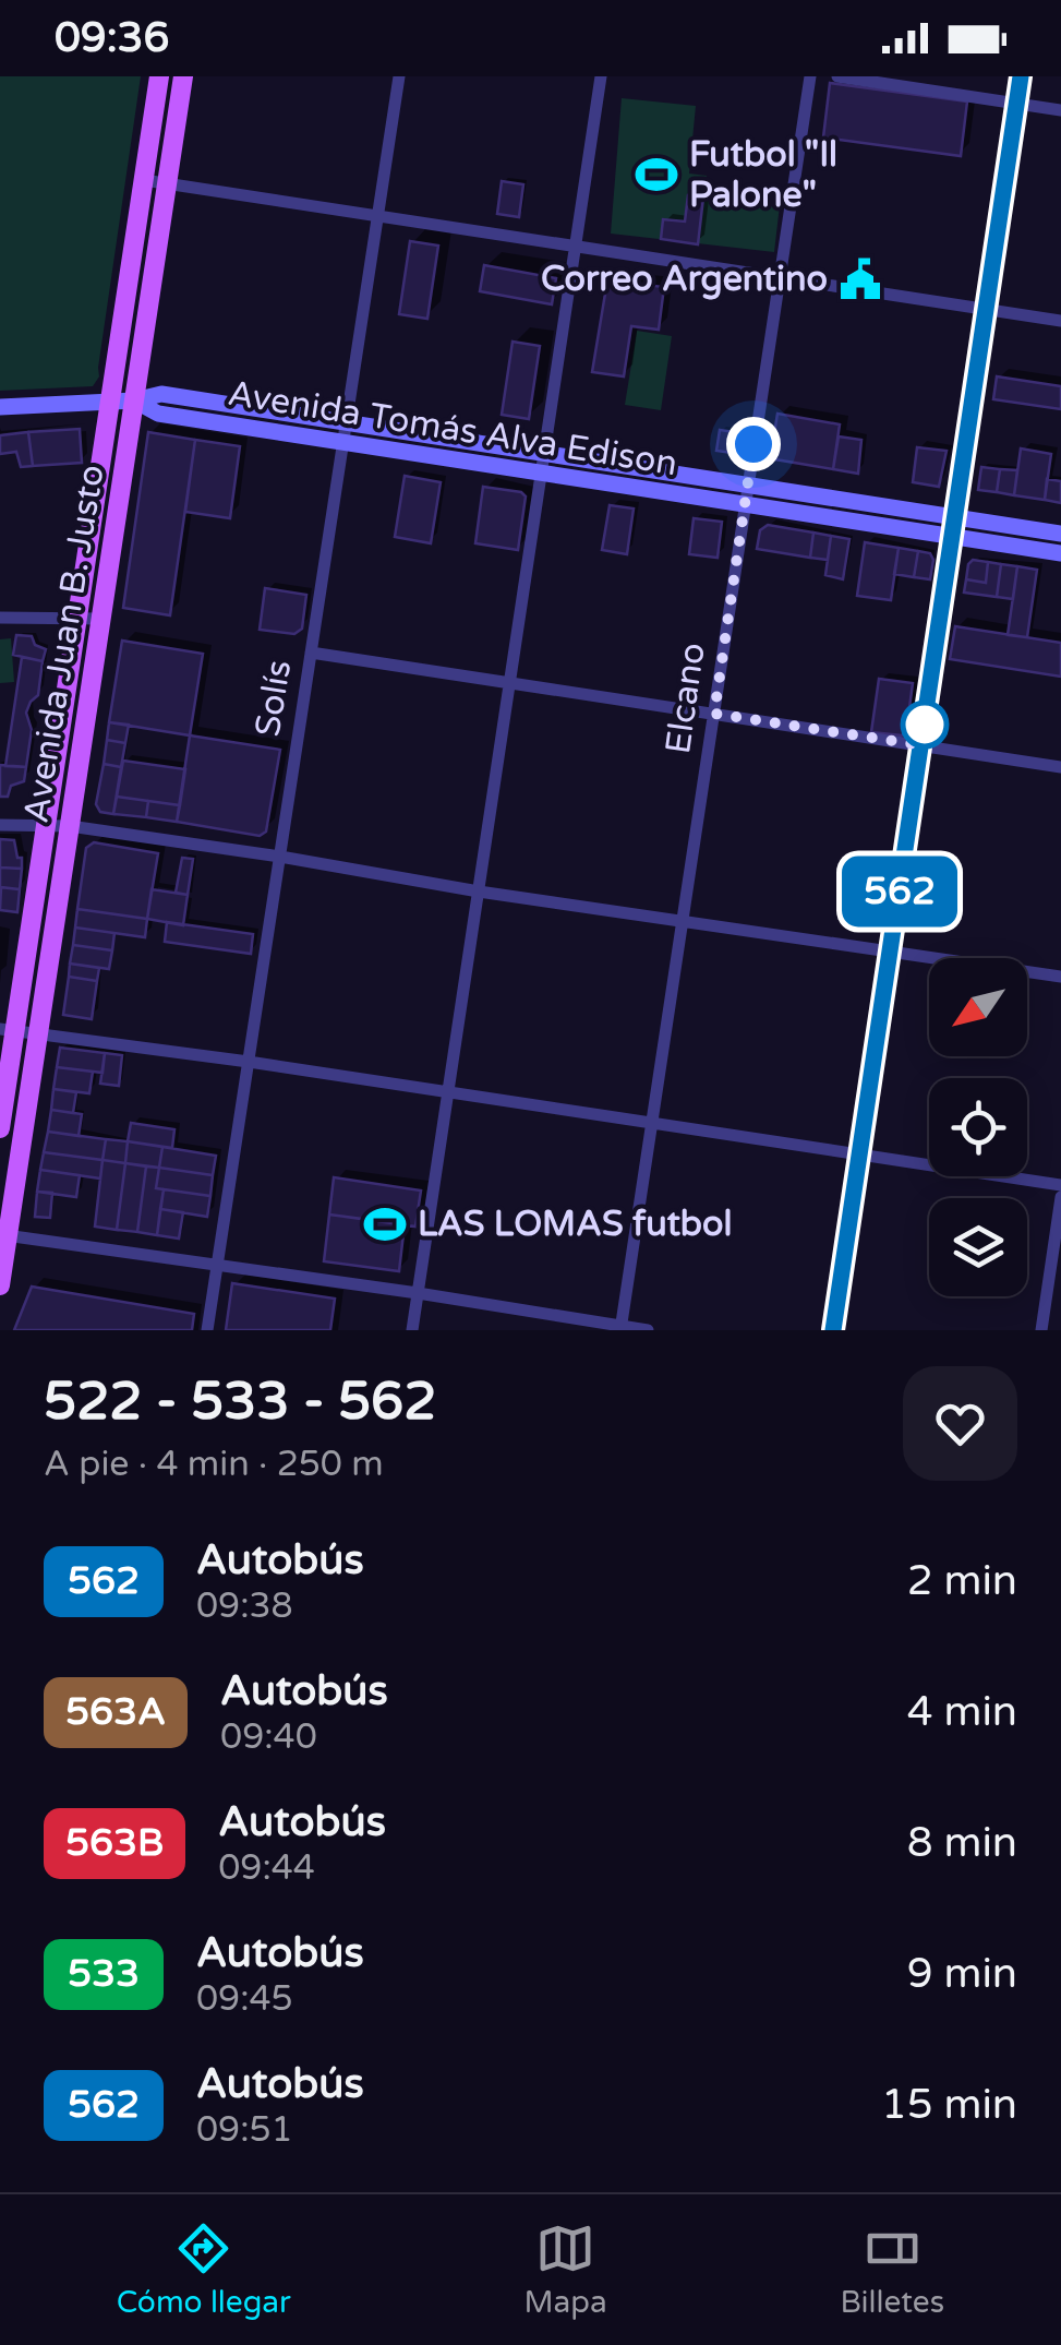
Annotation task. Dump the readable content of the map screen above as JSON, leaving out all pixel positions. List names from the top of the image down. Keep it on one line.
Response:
{"streets":{"main road":["Avenida Tomás Alva Edison","Avenida Juan B. Justo"],"street":["Solís","Elcano"]},"crossings":[["Avenida Tomás Alva Edison","Avenida Juan B. Justo"],["Avenida Tomás Alva Edison","Solís"],["Avenida Tomás Alva Edison","Elcano"]],"places":{"sports":["Futbol \"Il Palone\"","LAS LOMAS futbol"],"public building":["Correo Argentino"]},"lines":["bus line 562"],"north":"bottom left","page":{"status":"09:36","on_map":"562","heading":["522 - 533 - 562","A pie · 4 min · 250 m"],"list":[{"mark":"562","name":"Autobús","note":"09:38","value":"2 min"},{"mark":"563A","name":"Autobús","note":"09:40","value":"4 min"},{"mark":"563B","name":"Autobús","note":"09:44","value":"8 min"},{"mark":"533","name":"Autobús","note":"09:45","value":"9 min"},{"mark":"562","name":"Autobús","note":"09:51","value":"15 min"}],"tabs":["Cómo llegar","Mapa","Billetes"]}}
